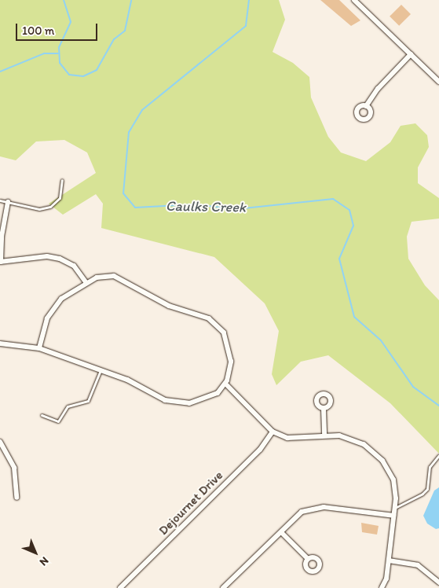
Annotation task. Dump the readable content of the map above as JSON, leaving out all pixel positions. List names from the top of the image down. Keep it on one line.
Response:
{"streets":{"street":["Dejournet Drive"]},"water":["Caulks Creek"],"scale_bar":"100 m","north":"bottom right"}
